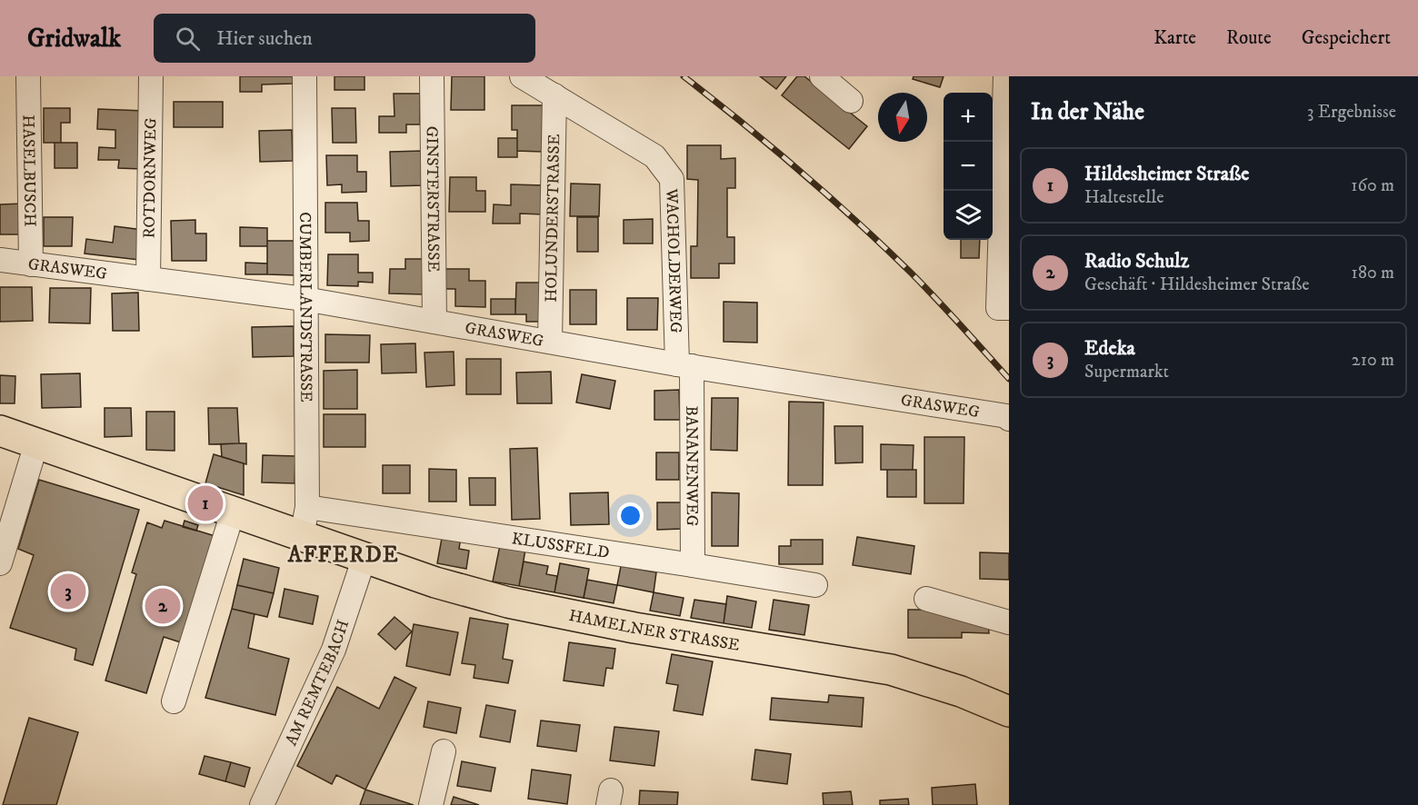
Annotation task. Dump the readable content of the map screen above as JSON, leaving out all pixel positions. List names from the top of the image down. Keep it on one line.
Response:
{"streets":{"main road":["HAMELNER STRASSE"],"street":["HASELBUSCH","ROTDORNWEG","GINSTERSTRASSE","HOLUNDERSTRASSE","WACHOLDERWEG","GRASWEG","CUMBERLANDSTRASSE","BANANENWEG","KLUSSFELD","AM REMTEBACH"]},"crossings":[["HASELBUSCH","GRASWEG"],["ROTDORNWEG","GRASWEG"],["GINSTERSTRASSE","GRASWEG"],["HOLUNDERSTRASSE","WACHOLDERWEG"],["HOLUNDERSTRASSE","GRASWEG"],["WACHOLDERWEG","GRASWEG"],["WACHOLDERWEG","BANANENWEG"],["GRASWEG","CUMBERLANDSTRASSE"],["GRASWEG","BANANENWEG"],["CUMBERLANDSTRASSE","KLUSSFELD"],["CUMBERLANDSTRASSE","HAMELNER STRASSE"],["BANANENWEG","KLUSSFELD"],["HAMELNER STRASSE","AM REMTEBACH"]],"districts":["AFFERDE"],"north":"bottom","page":{"header":"Gridwalk","search":"Hier suchen","nav":["Karte","Route","Gespeichert"],"heading":["In der Nähe","3 Ergebnisse"],"map_buttons":["+","−"],"list":[{"mark":"1","name":"Hildesheimer Straße","note":"Haltestelle","value":"160 m"},{"mark":"2","name":"Radio Schulz","note":"Geschäft · Hildesheimer Straße","value":"180 m"},{"mark":"3","name":"Edeka","note":"Supermarkt","value":"210 m"}],"pins":["1","3","2"]}}
